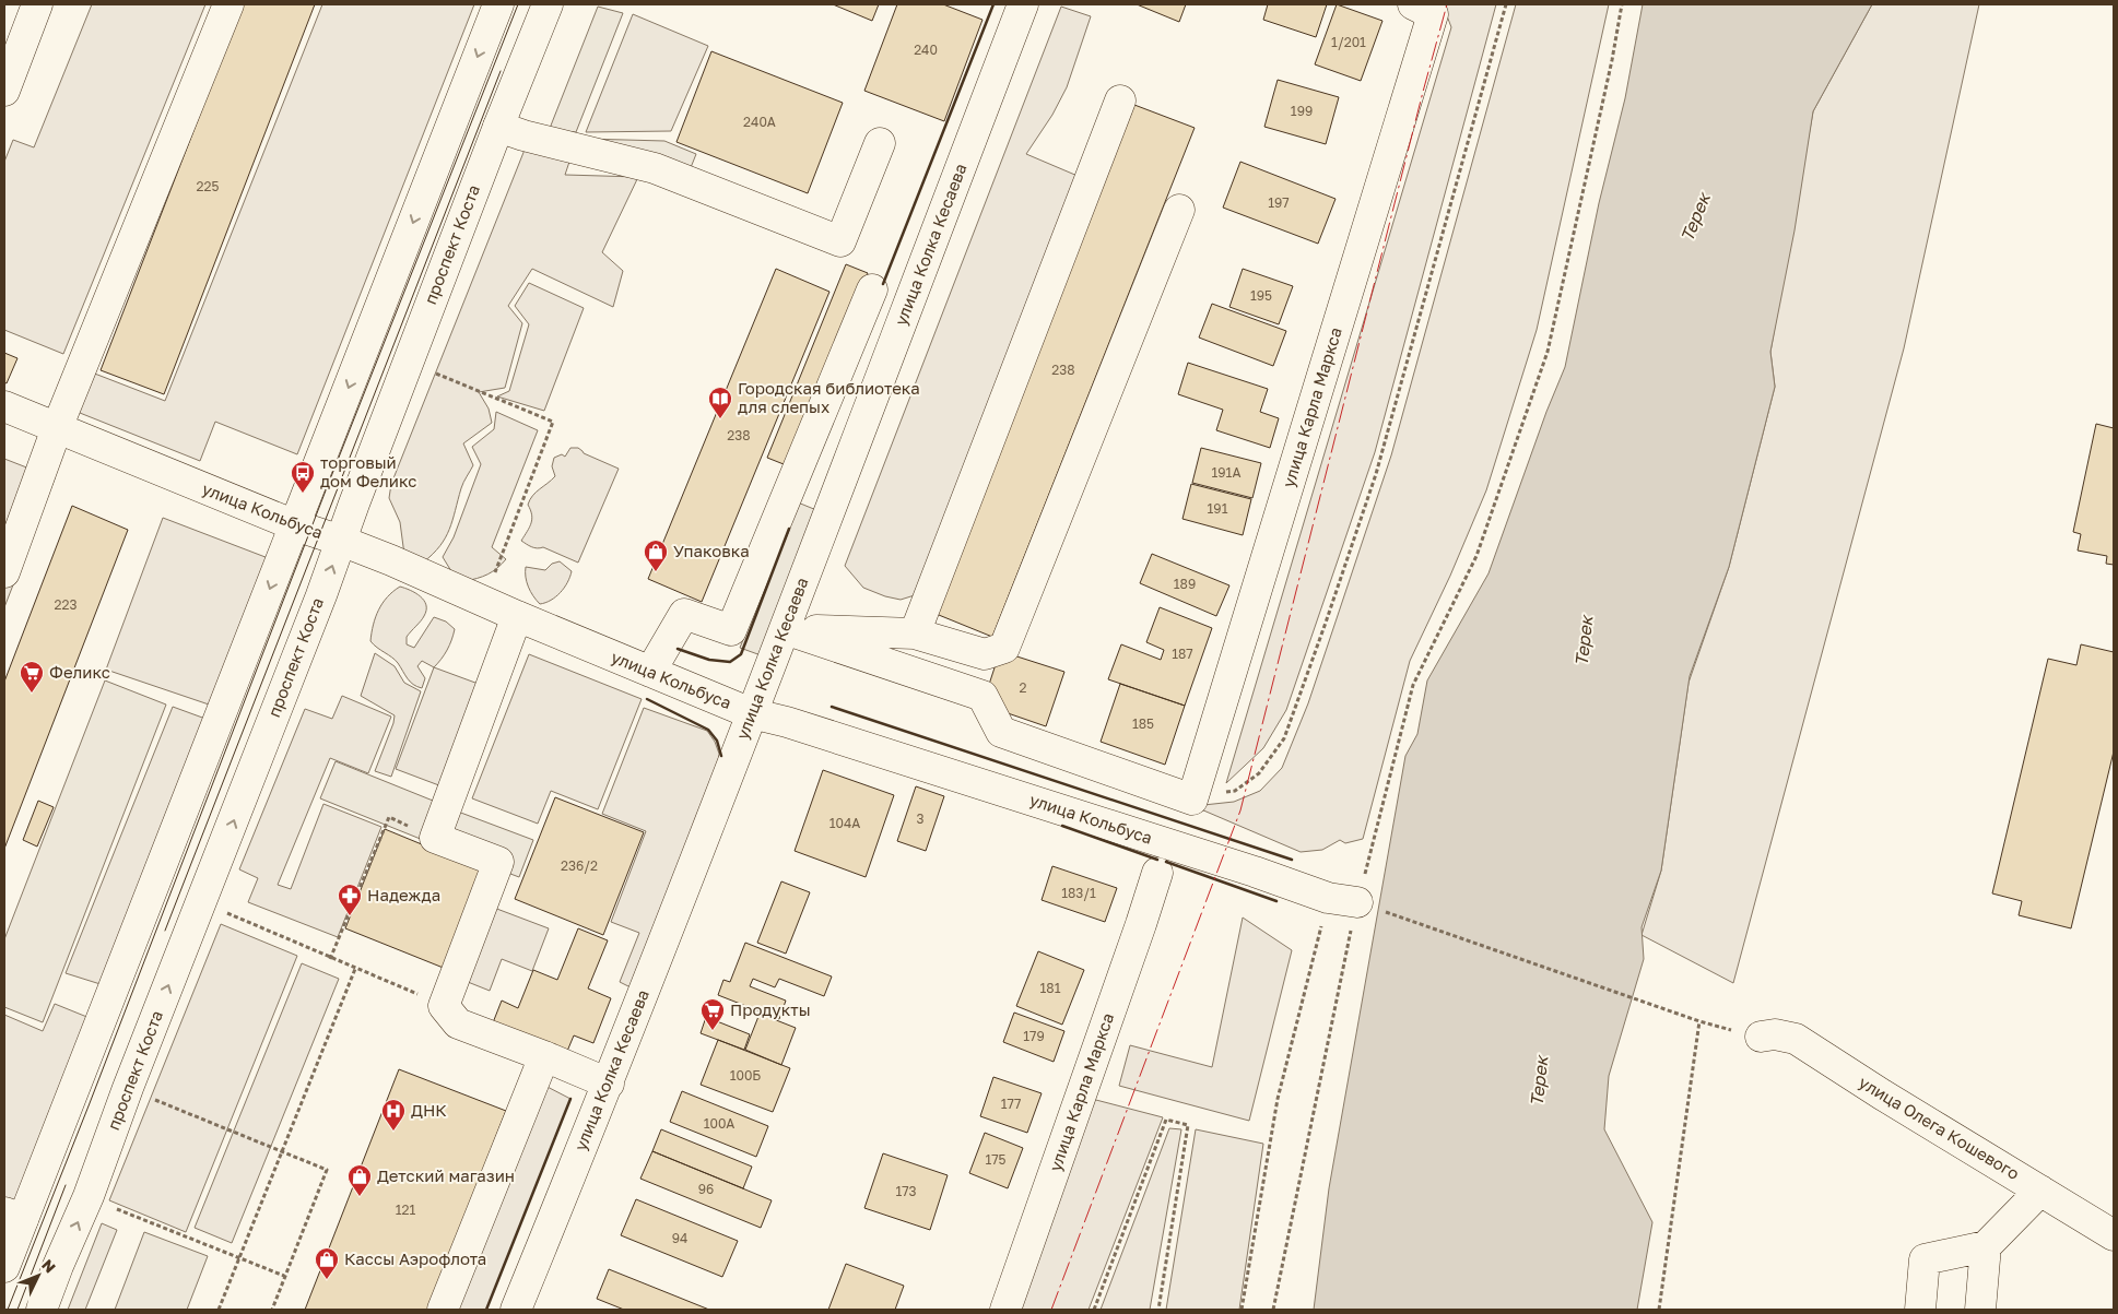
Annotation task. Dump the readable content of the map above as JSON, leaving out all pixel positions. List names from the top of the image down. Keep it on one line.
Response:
{"streets":{"street":["проспект Коста","улица Колка Кесаева","улица Карла Маркса","улица Кольбуса","улица Олега Кошевого"]},"crossings":[["проспект Коста","улица Кольбуса"],["улица Колка Кесаева","улица Кольбуса"]],"water":["Терек"],"places":{"library":["Городская библиотека для слепых"],"bus stop":["торговый дом Феликс"],"shop":["Упаковка","Детский магазин","Кассы Аэрофлота"],"supermarket":["Феликс","Продукты"],"pharmacy":["Надежда"],"hospital":["ДНК"]},"house_numbers":["1/201","240","199","240А","225","197","195","238","238","191A","191","189","223","187","2","185","3","104А","236/2","183/1","181","179","100Б","177","100А","175","96","173","121","94"],"north":"top right"}
